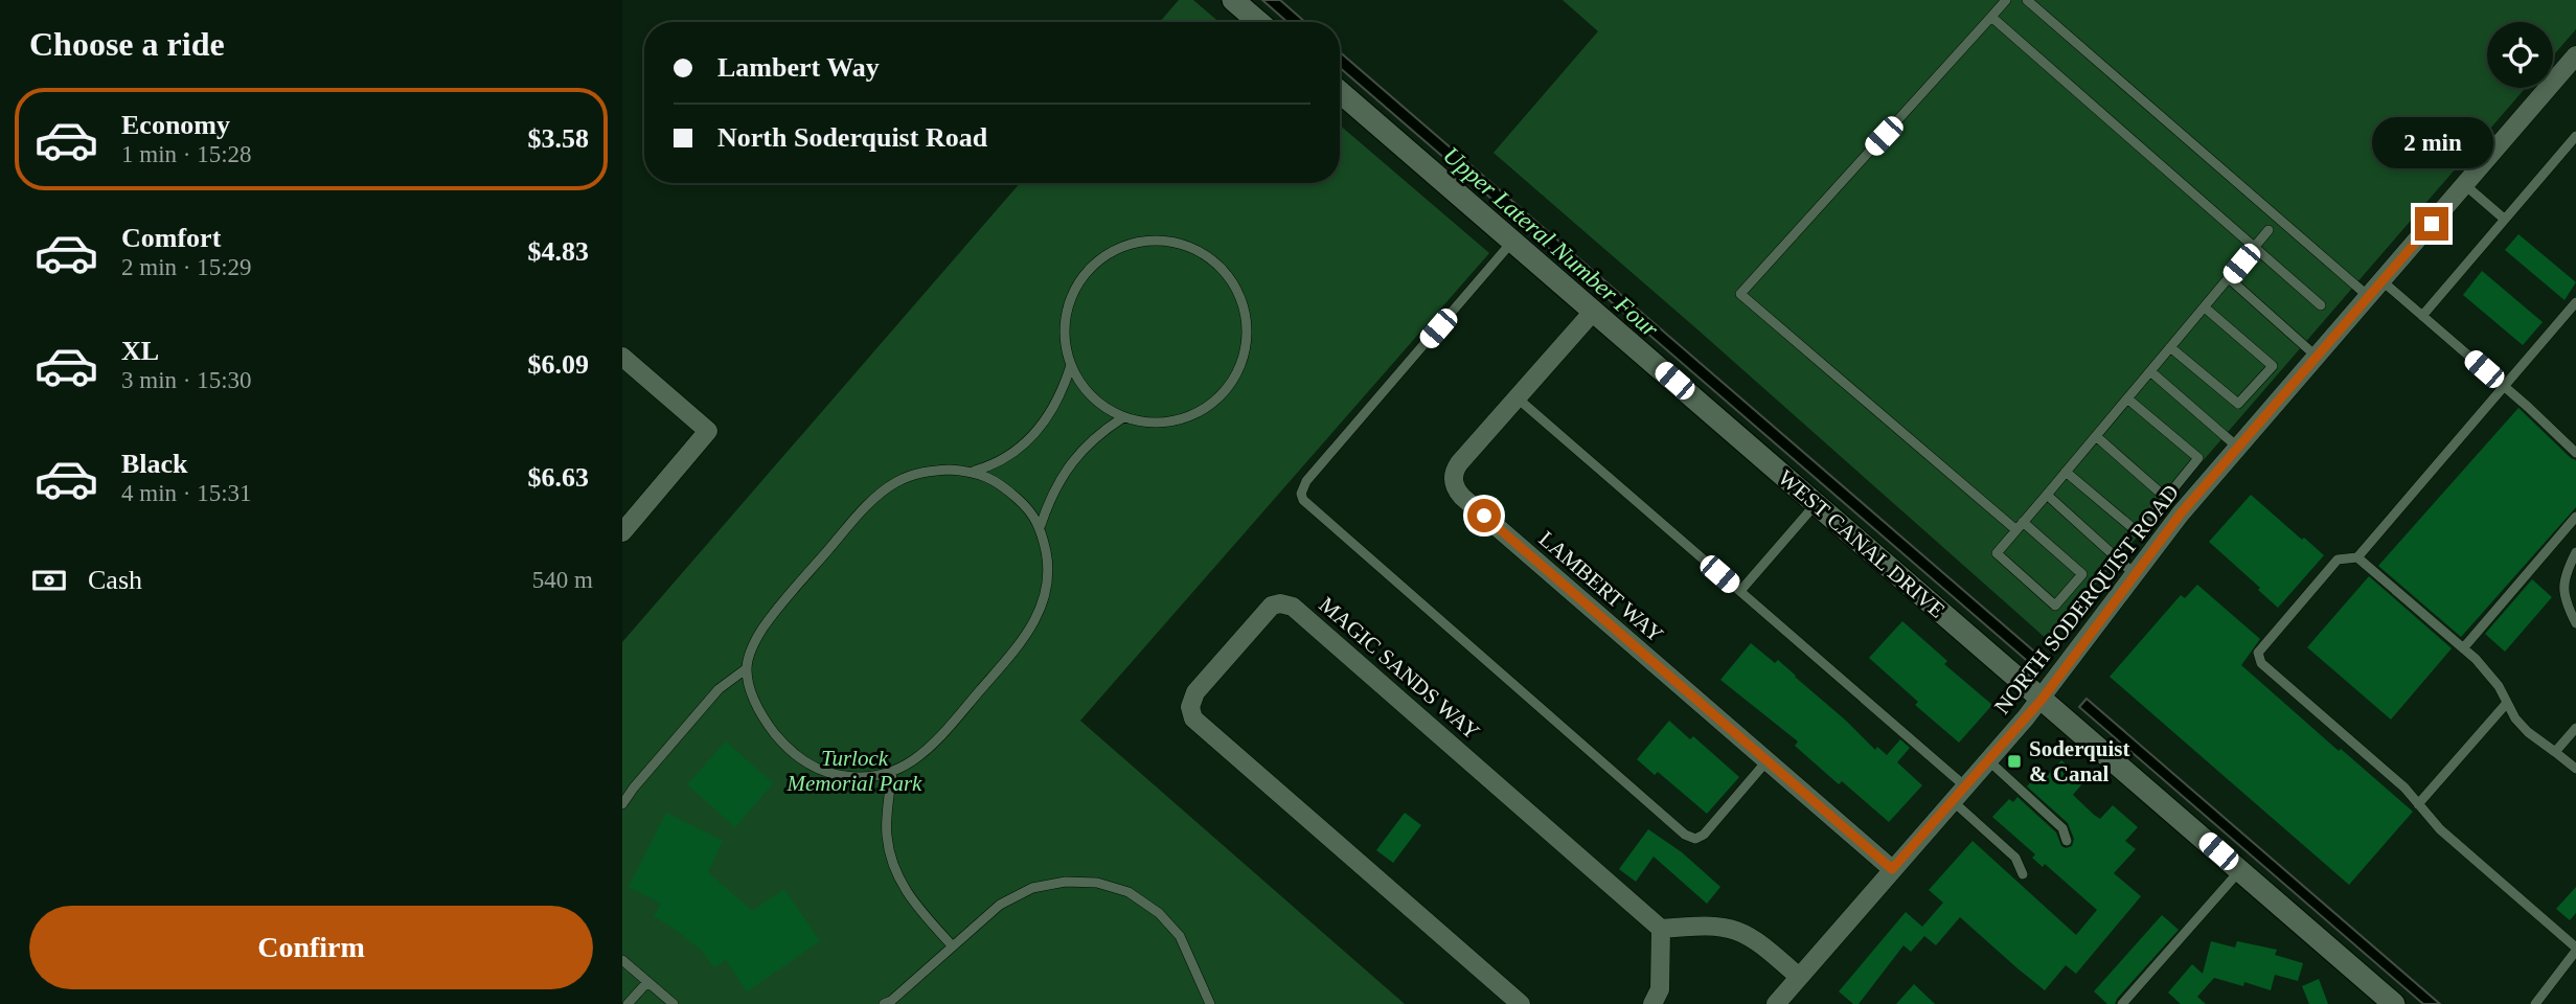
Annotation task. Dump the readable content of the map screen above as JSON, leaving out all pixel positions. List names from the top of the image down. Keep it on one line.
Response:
{"streets":{"street":["WEST CANAL DRIVE","LAMBERT WAY","NORTH SODERQUIST ROAD","MAGIC SANDS WAY"]},"crossings":[["WEST CANAL DRIVE","LAMBERT WAY"],["WEST CANAL DRIVE","NORTH SODERQUIST ROAD"],["LAMBERT WAY","NORTH SODERQUIST ROAD"]],"water":["Upper Lateral Number Four"],"parks":["Turlock Memorial Park"],"places":{"transit":["Soderquist & Canal"]},"page":{"heading":"Choose a ride","banner":["Lambert Way","North Soderquist Road"],"list":[{"name":"Economy","note":"1 min · 15:28","value":"$3.58"},{"name":"Comfort","note":"2 min · 15:29","value":"$4.83"},{"name":"XL","note":"3 min · 15:30","value":"$6.09"},{"name":"Black","note":"4 min · 15:31","value":"$6.63"}],"bubble":"2 min","pay":["Cash","540 m"],"buttons":"Confirm"}}
